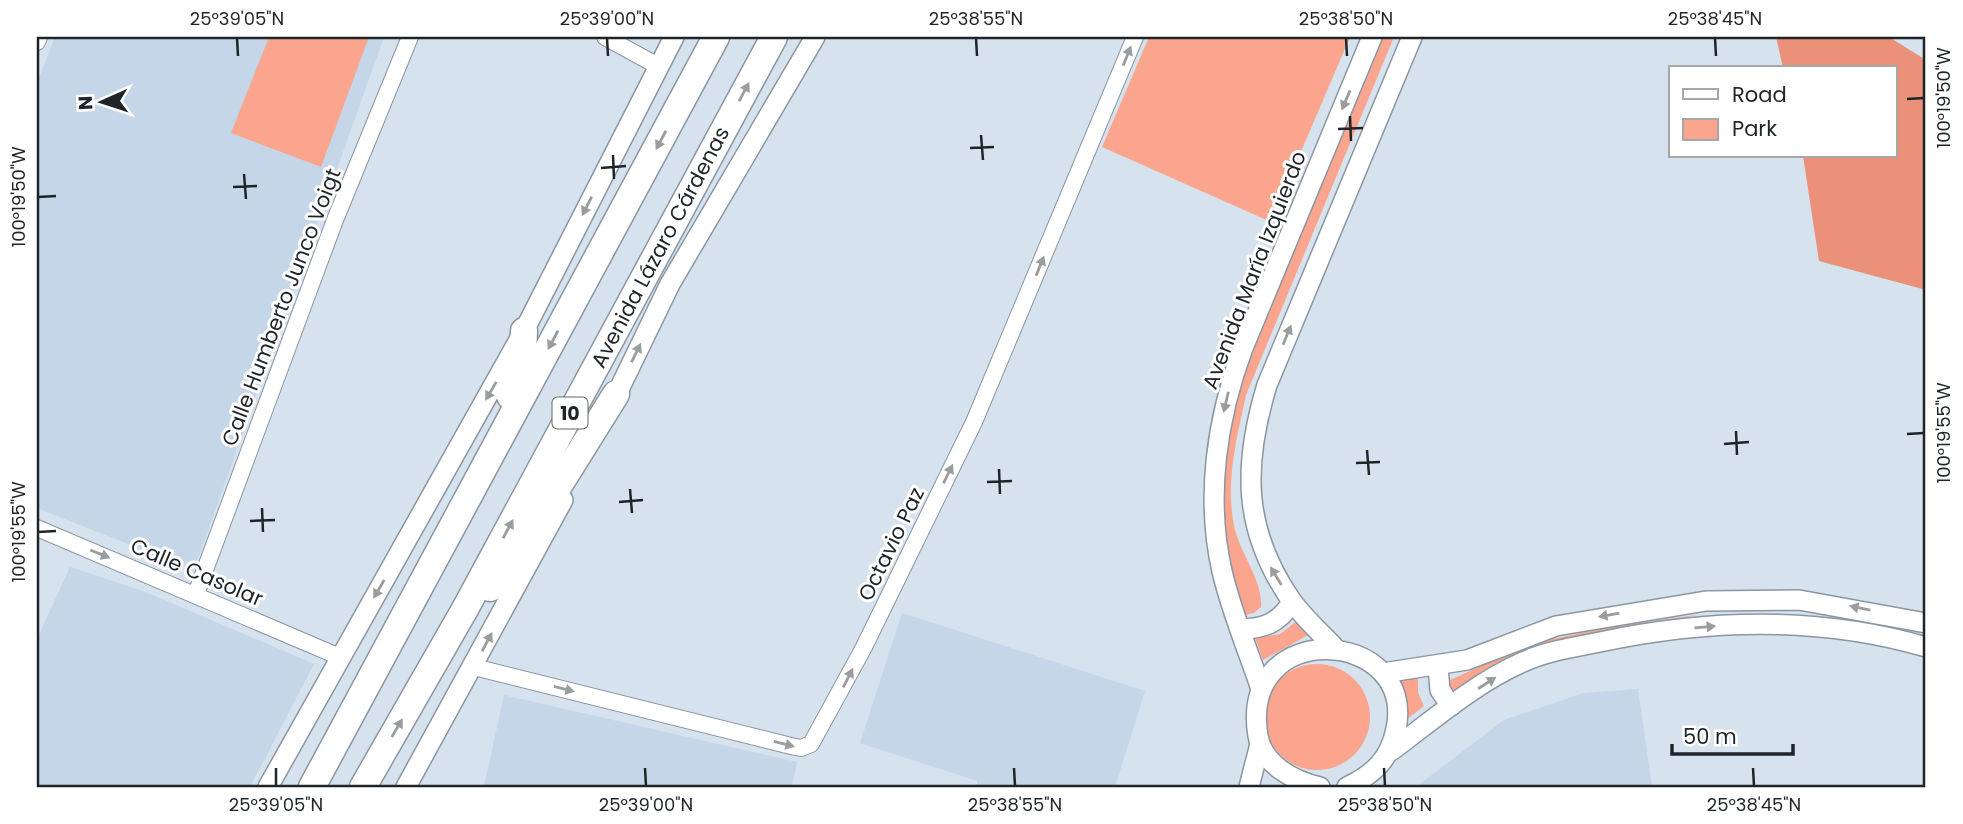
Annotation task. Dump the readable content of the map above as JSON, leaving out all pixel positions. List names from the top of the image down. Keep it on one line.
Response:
{"streets":{"highway":["Avenida Lázaro Cárdenas","10"],"street":["Avenida María Izquierdo","Calle Humberto Junco Voigt","Octavio Paz","Calle Casolar"]},"crossings":[["Avenida Lázaro Cárdenas","Octavio Paz"],["Calle Humberto Junco Voigt","Calle Casolar"]],"one_way":["Octavio Paz","Calle Casolar"],"legend":["Road","Park"],"scale_bar":"50 m","north":"left","coordinates":["25°39'05\"N","25°39'00\"N","25°38'55\"N","25°38'50\"N","25°38'45\"N","100°19'50\"W","100°19'55\"W"]}
